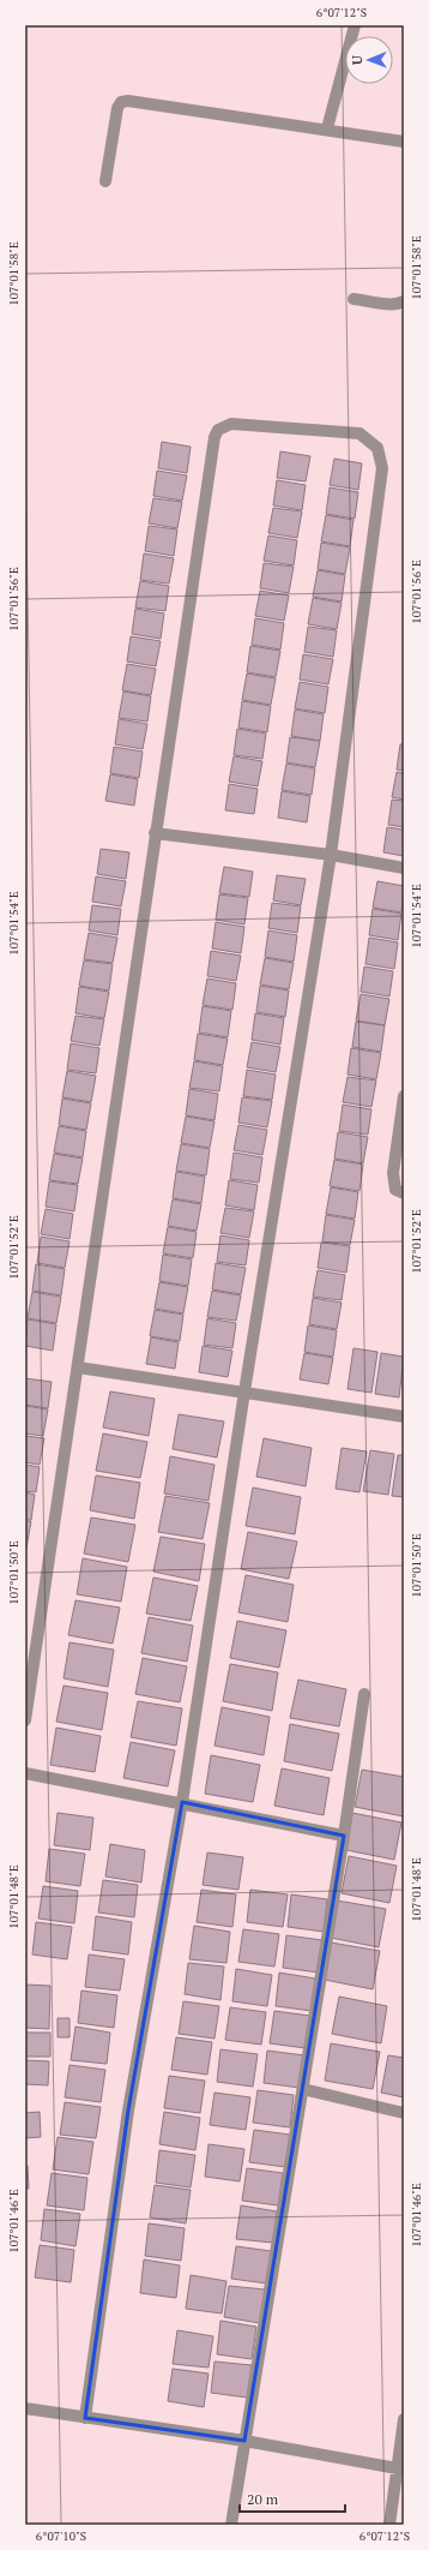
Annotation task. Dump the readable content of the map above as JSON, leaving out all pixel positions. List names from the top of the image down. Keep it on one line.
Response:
{"scale_bar":"20 m","north":"left","coordinates":["6°07'12\"S","107°01'58\"E","107°01'56\"E","107°01'54\"E","107°01'52\"E","107°01'50\"E","107°01'48\"E","107°01'46\"E","6°07'10\"S"]}
